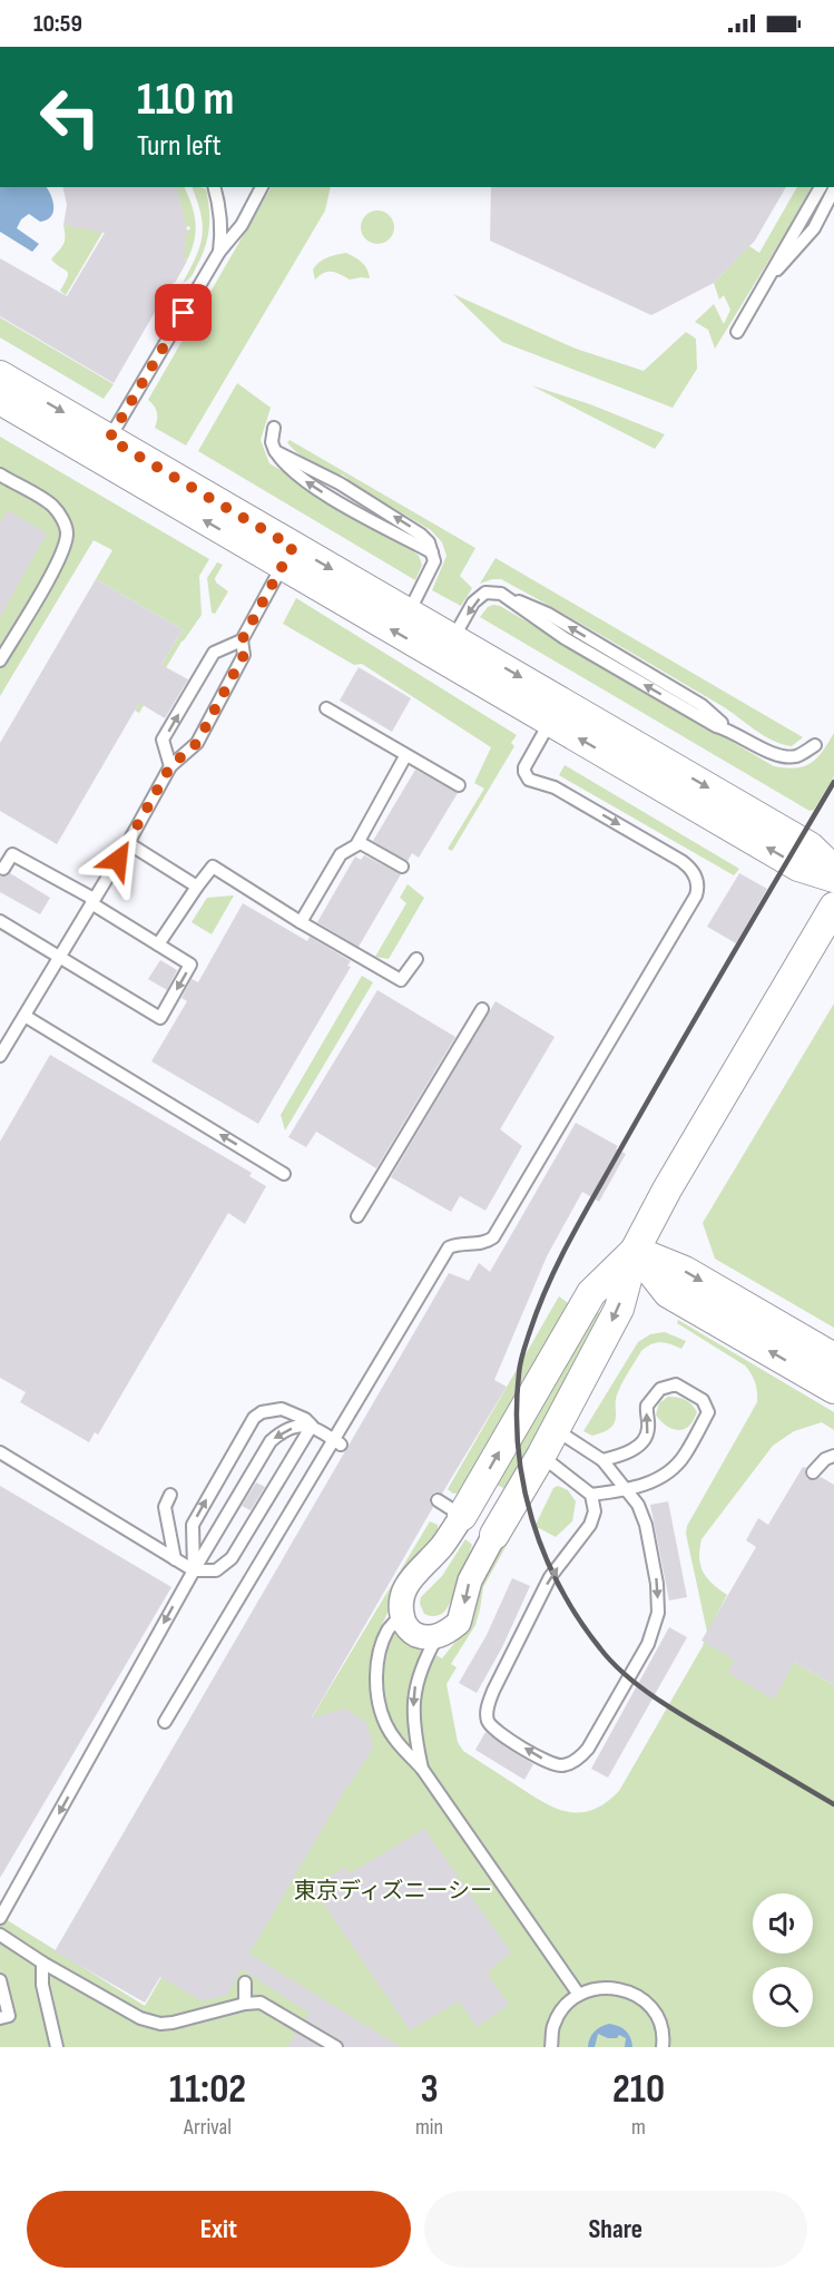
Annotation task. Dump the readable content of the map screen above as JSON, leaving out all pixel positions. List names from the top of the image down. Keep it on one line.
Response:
{"parks":["東京ディズニーシー"],"page":{"status":"10:59","turn":["110 m","Turn left"],"eta":["11:02","Arrival","3","min","210","m"],"buttons":["Exit","Share"]}}
